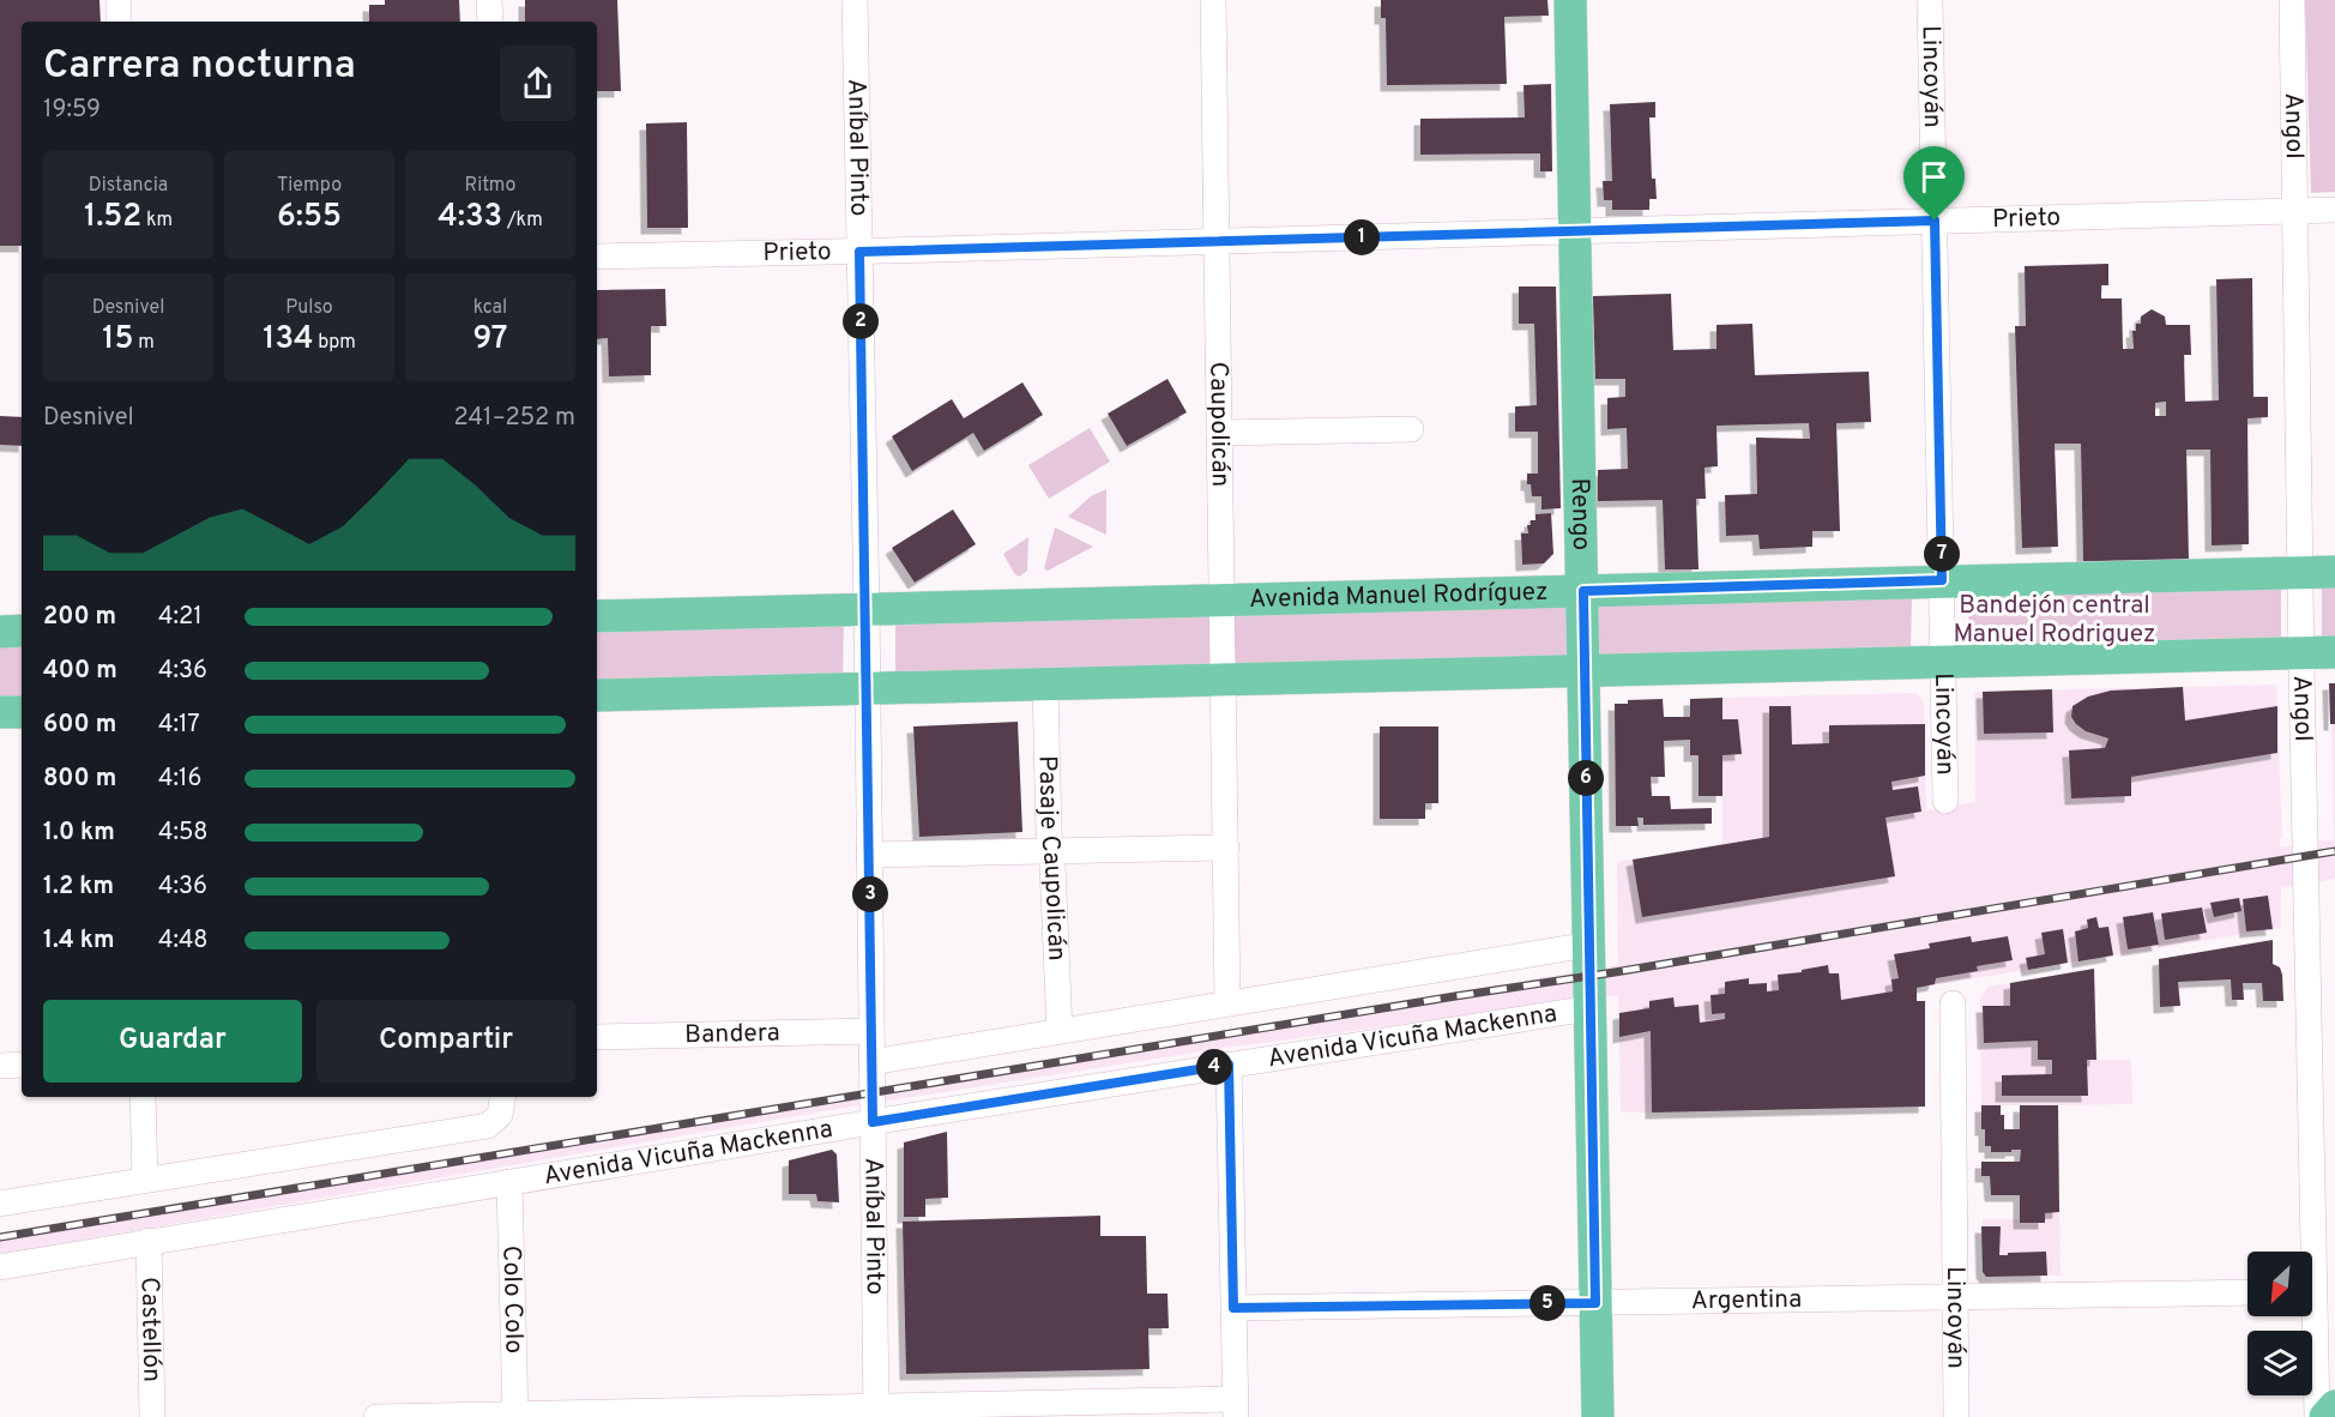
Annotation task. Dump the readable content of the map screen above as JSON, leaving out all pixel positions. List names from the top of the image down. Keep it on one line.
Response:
{"streets":{"main road":["Rengo","Avenida Manuel Rodríguez"],"street":["Lincoyán","Angol","Aníbal Pinto","Prieto","Caupolicán","Pasaje Caupolicán","Bandera","Avenida Vicuña Mackenna","Colo Colo","Argentina","Castellón"]},"crossings":[["Lincoyán","Prieto"],["Lincoyán","Avenida Manuel Rodríguez"],["Lincoyán","Argentina"],["Angol","Prieto"],["Angol","Avenida Manuel Rodríguez"],["Aníbal Pinto","Prieto"],["Aníbal Pinto","Avenida Manuel Rodríguez"],["Aníbal Pinto","Bandera"],["Aníbal Pinto","Avenida Vicuña Mackenna"],["Prieto","Caupolicán"],["Prieto","Rengo"],["Caupolicán","Avenida Manuel Rodríguez"],["Rengo","Avenida Manuel Rodríguez"],["Rengo","Avenida Vicuña Mackenna"],["Rengo","Argentina"],["Avenida Vicuña Mackenna","Colo Colo"],["Avenida Vicuña Mackenna","Castellón"]],"parks":["Bandejón central Manuel Rodriguez"],"north":"bottom left","page":{"heading":["Carrera nocturna","19:59"],"stats":[["Distancia","1.52 km"],["Tiempo","6:55"],["Ritmo","4:33 /km"],["Desnivel","15 m"],["Pulso","134 bpm"],["kcal","97"]],"pins":["1","2","7","6","3","4","5"],"chart":["Desnivel","241–252 m"],"list":[{"name":"200 m","note":"4:21"},{"name":"400 m","note":"4:36"},{"name":"600 m","note":"4:17"},{"name":"800 m","note":"4:16"},{"name":"1.0 km","note":"4:58"},{"name":"1.2 km","note":"4:36"},{"name":"1.4 km","note":"4:48"}],"buttons":["Guardar","Compartir"]}}
